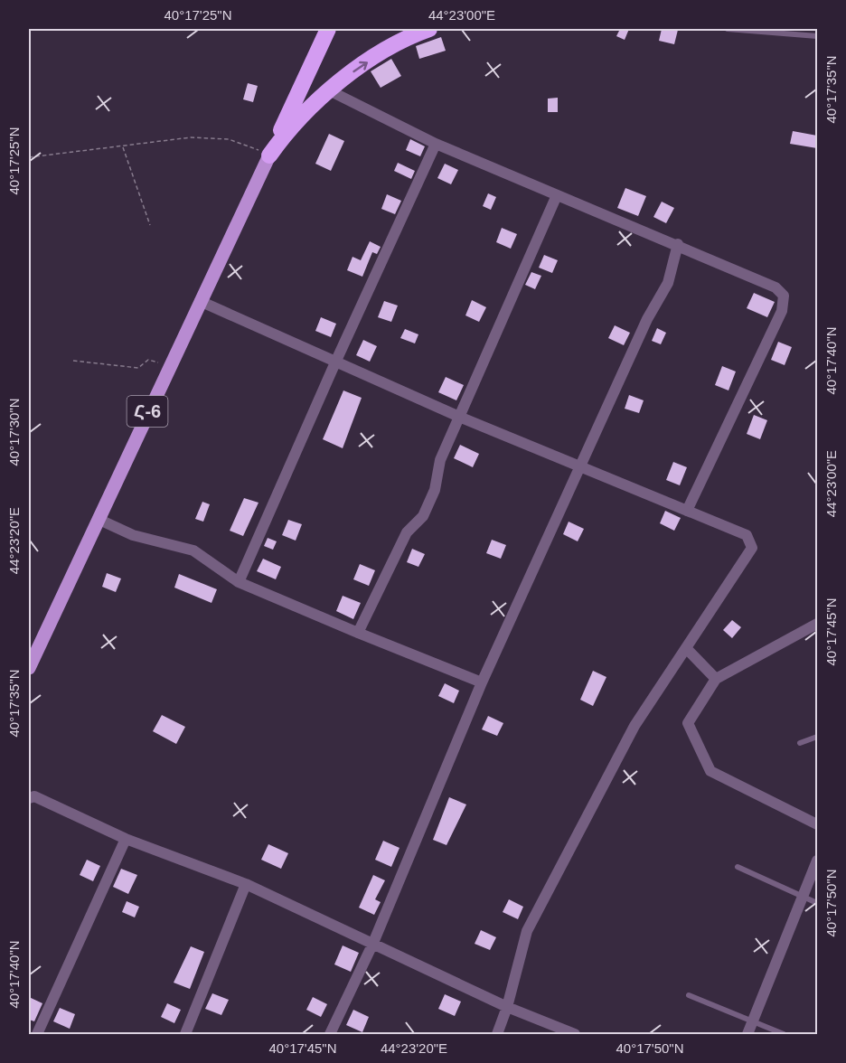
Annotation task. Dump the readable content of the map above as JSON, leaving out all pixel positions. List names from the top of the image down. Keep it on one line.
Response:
{"streets":{"highway":["Հ-6"]},"coordinates":["40°17'25\"N","44°23'00\"E","40°17'35\"N","40°17'40\"N","40°17'30\"N","44°23'20\"E","40°17'45\"N","40°17'50\"N"]}
